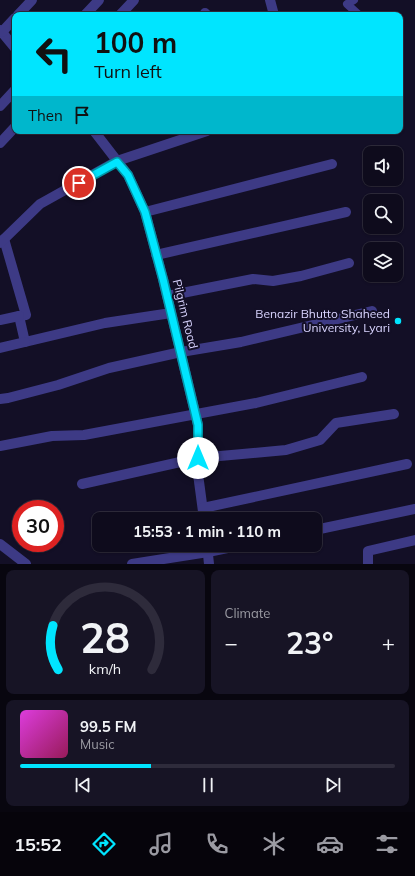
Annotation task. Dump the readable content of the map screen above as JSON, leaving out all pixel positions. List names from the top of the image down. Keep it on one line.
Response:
{"streets":{"street":["Pilgrim Road"]},"places":["Benazir Bhutto Shaheed University, Lyari"],"page":{"turn":["100 m","Turn left"],"then":"Then","limit":"30","trip":"15:53 · 1 min · 110 m","tile":"Climate","heat":["−","23°","+"],"song":["99.5 FM","Music"],"tabs":"15:52","gauge":["28","km/h"]}}
